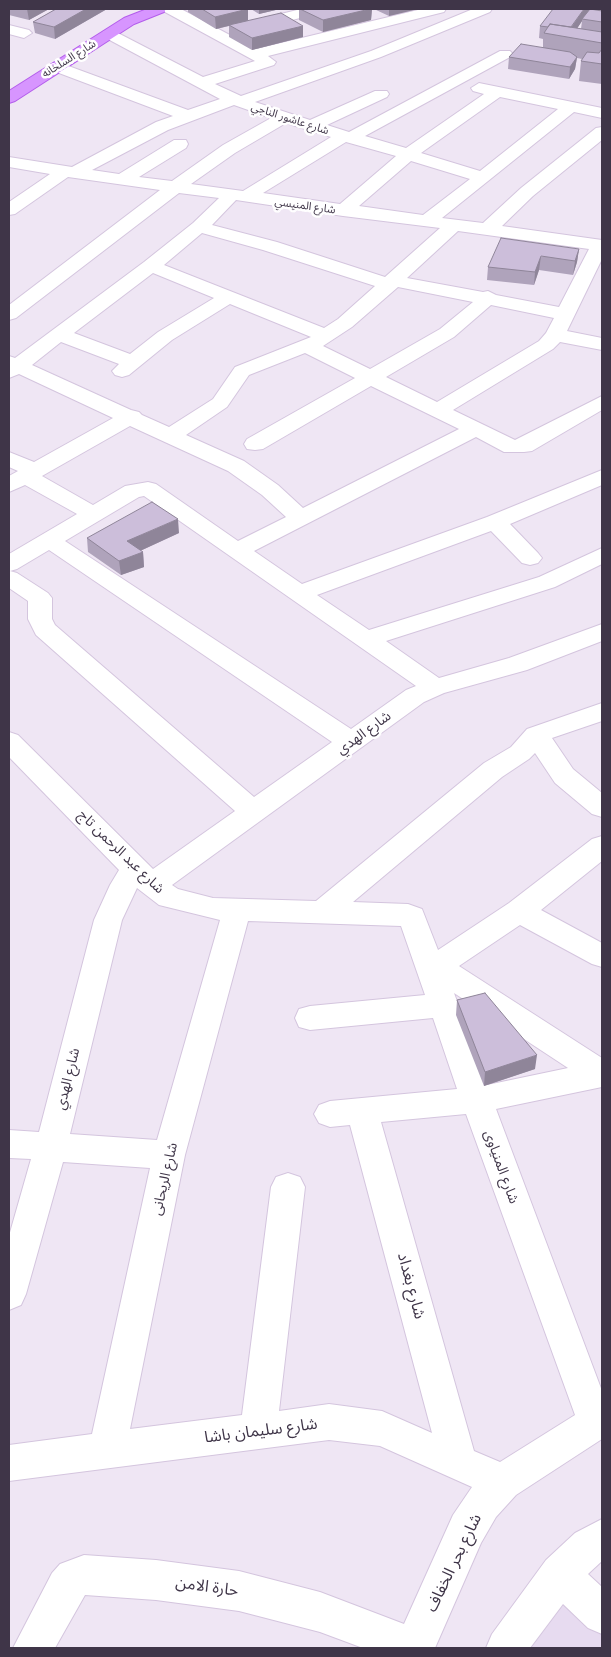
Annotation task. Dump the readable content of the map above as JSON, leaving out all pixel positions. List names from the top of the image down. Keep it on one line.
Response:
{"streets":{"main road":["شارع السلخانه"],"street":["شارع عاشور الناجي","شارع المنيسي","شارع الهدي","شارع عبد الرحمن تاج","شارع المنياوى","شارع الريحانى","شارع بغداد","شارع سليمان باشا","شارع بحر الخفاف","حارة الامن"]},"crossings":[["شارع السلخانه","شارع عاشور الناجي"],["شارع الهدي","شارع عبد الرحمن تاج"],["شارع عبد الرحمن تاج","شارع المنياوى"],["شارع عبد الرحمن تاج","شارع الريحانى"],["شارع المنياوى","شارع بغداد"],["شارع المنياوى","شارع بحر الخفاف"],["شارع الريحانى","شارع سليمان باشا"],["شارع بغداد","شارع سليمان باشا"],["شارع سليمان باشا","شارع بحر الخفاف"],["شارع بحر الخفاف","حارة الامن"]]}
